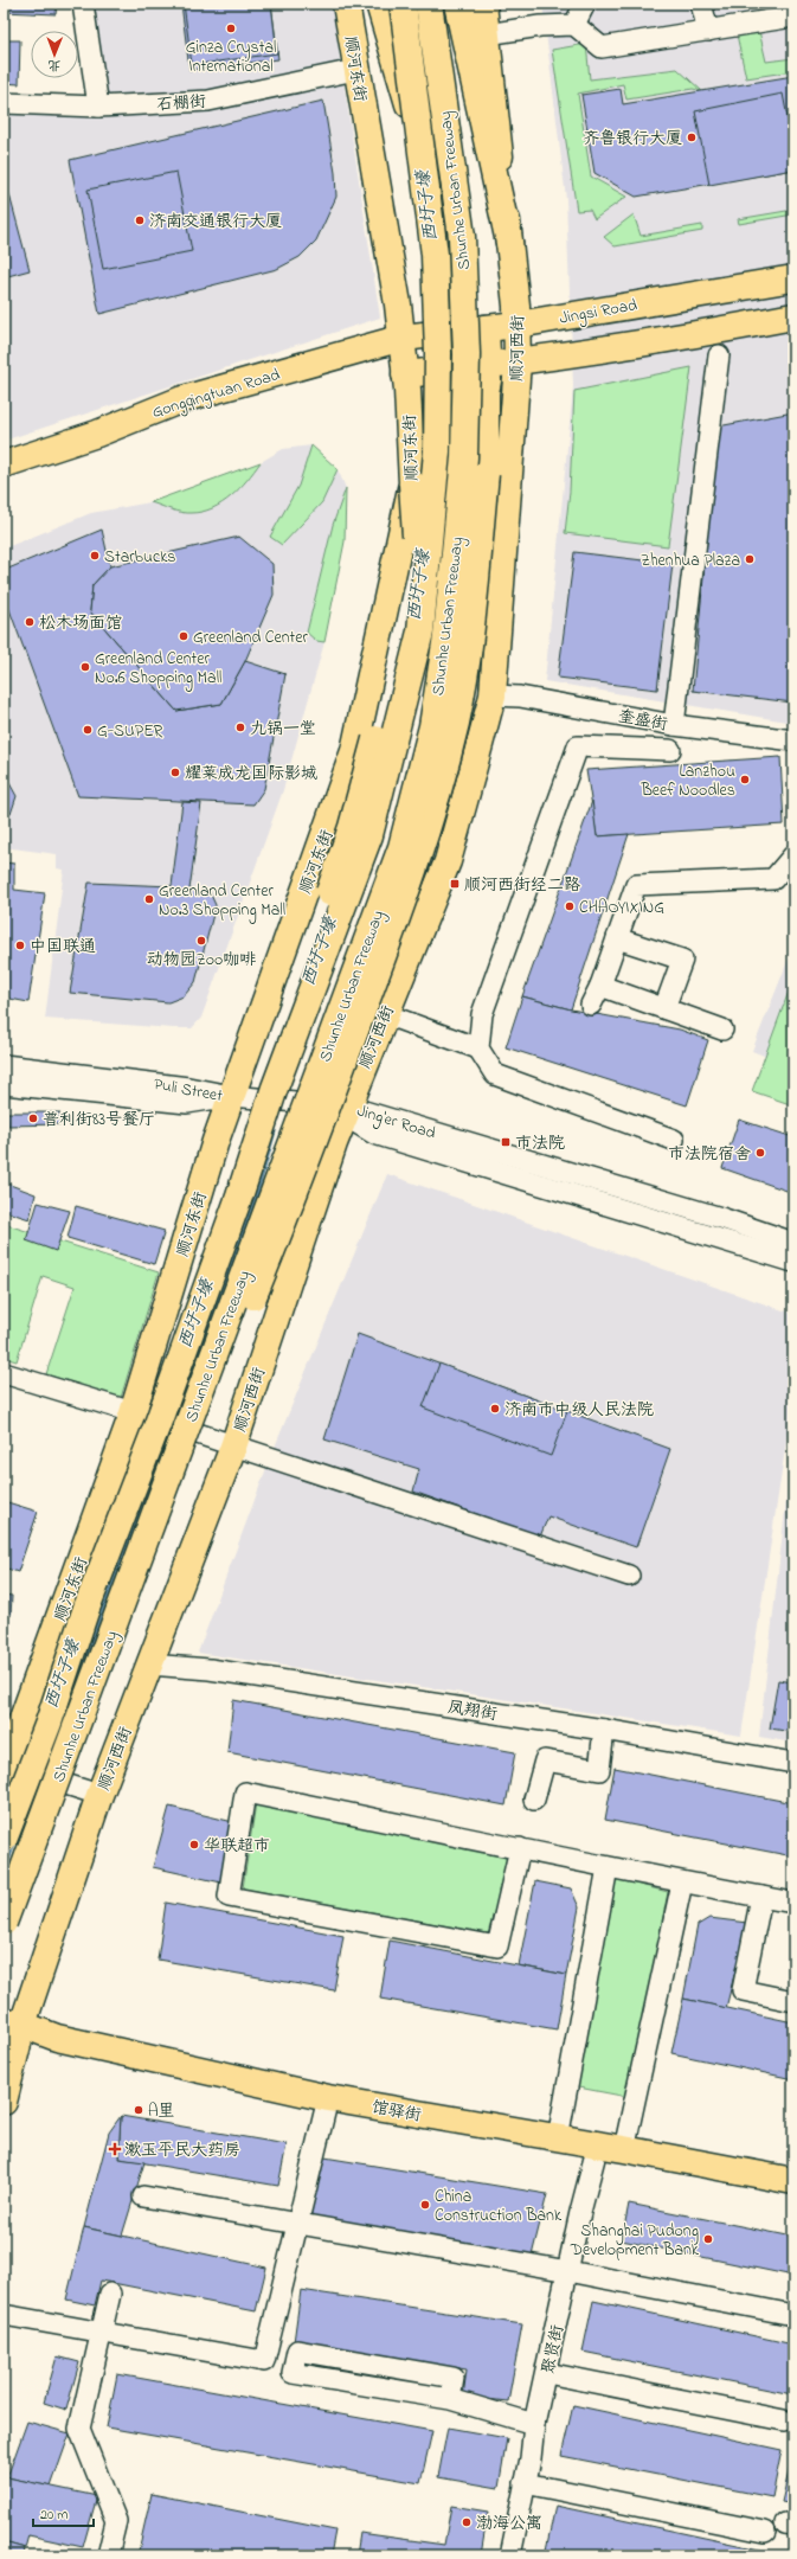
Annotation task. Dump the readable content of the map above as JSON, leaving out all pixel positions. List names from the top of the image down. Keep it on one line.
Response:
{"streets":{"main road":["顺河东街","Shunhe Urban Freeway","Jingsi Road","顺河西街","Gongqingtuan Road","馆驿街"],"street":["石棚街","奎盛街","Puli Street","Jing'er Road","凤翔街","聚贤街"]},"crossings":[["顺河东街","石棚街"],["顺河东街","Jingsi Road"],["顺河东街","Gongqingtuan Road"],["顺河东街","Puli Street"],["Jingsi Road","顺河西街"],["Jingsi Road","Gongqingtuan Road"],["顺河西街","奎盛街"],["顺河西街","Jing'er Road"],["顺河西街","凤翔街"],["顺河西街","馆驿街"],["馆驿街","聚贤街"]],"water":["西圩子壕"],"places":{"other":["Ginza Crystal International","齐鲁银行大厦","济南交通银行大厦","Starbucks","Zhenhua Plaza","松木场面馆","Greenland Center","Greenland Center No.6 Shopping Mall","九锅一堂","G-SUPER","耀莱成龙国际影城","Lanzhou Beef Noodles","Greenland Center No.3 Shopping Mall","CHAOYIXING","动物园Zoo咖啡","中国联通","普利街83号餐厅","市法院宿舍","济南市中级人民法院","华联超市","A里","China Construction Bank","Shanghai Pudong Development Bank","渤海公寓"],"transit":["顺河西街经二路","市法院"],"health":["漱玉平民大药房"]},"scale_bar":"20 m","north":"bottom"}
